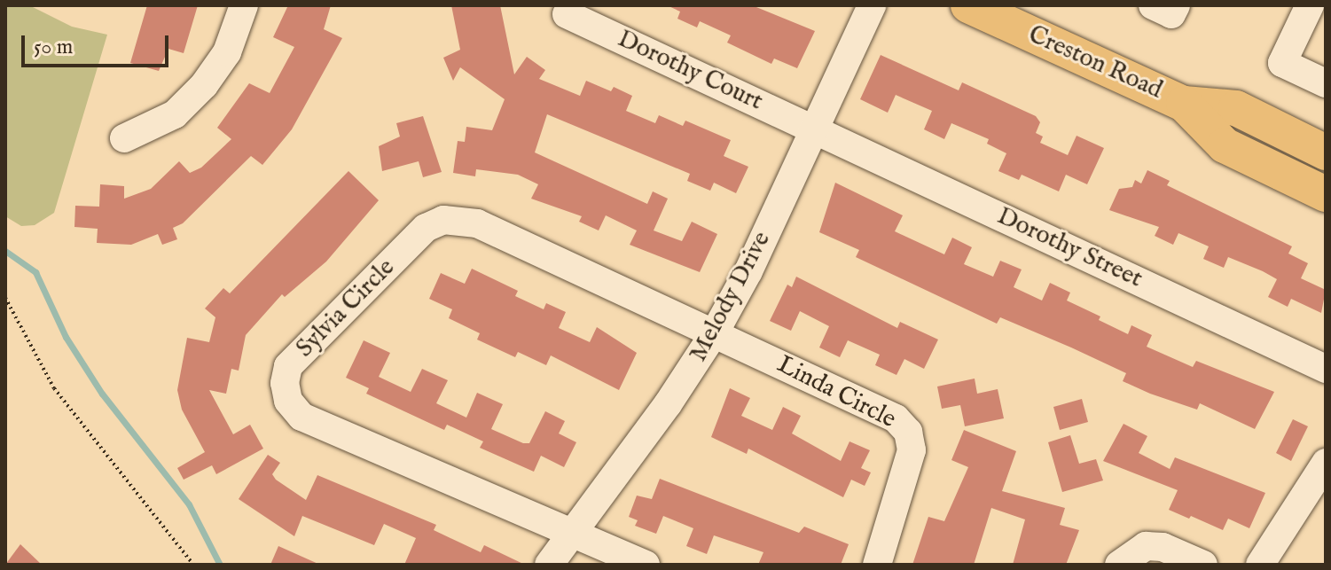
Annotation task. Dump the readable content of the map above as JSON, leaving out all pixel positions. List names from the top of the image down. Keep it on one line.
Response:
{"streets":{"main road":["Creston Road"],"street":["Dorothy Court","Dorothy Street","Melody Drive","Sylvia Circle","Linda Circle"]},"crossings":[["Dorothy Court","Dorothy Street"],["Dorothy Court","Melody Drive"],["Dorothy Street","Melody Drive"],["Melody Drive","Sylvia Circle"],["Melody Drive","Linda Circle"],["Sylvia Circle","Linda Circle"]],"scale_bar":"50 m"}
